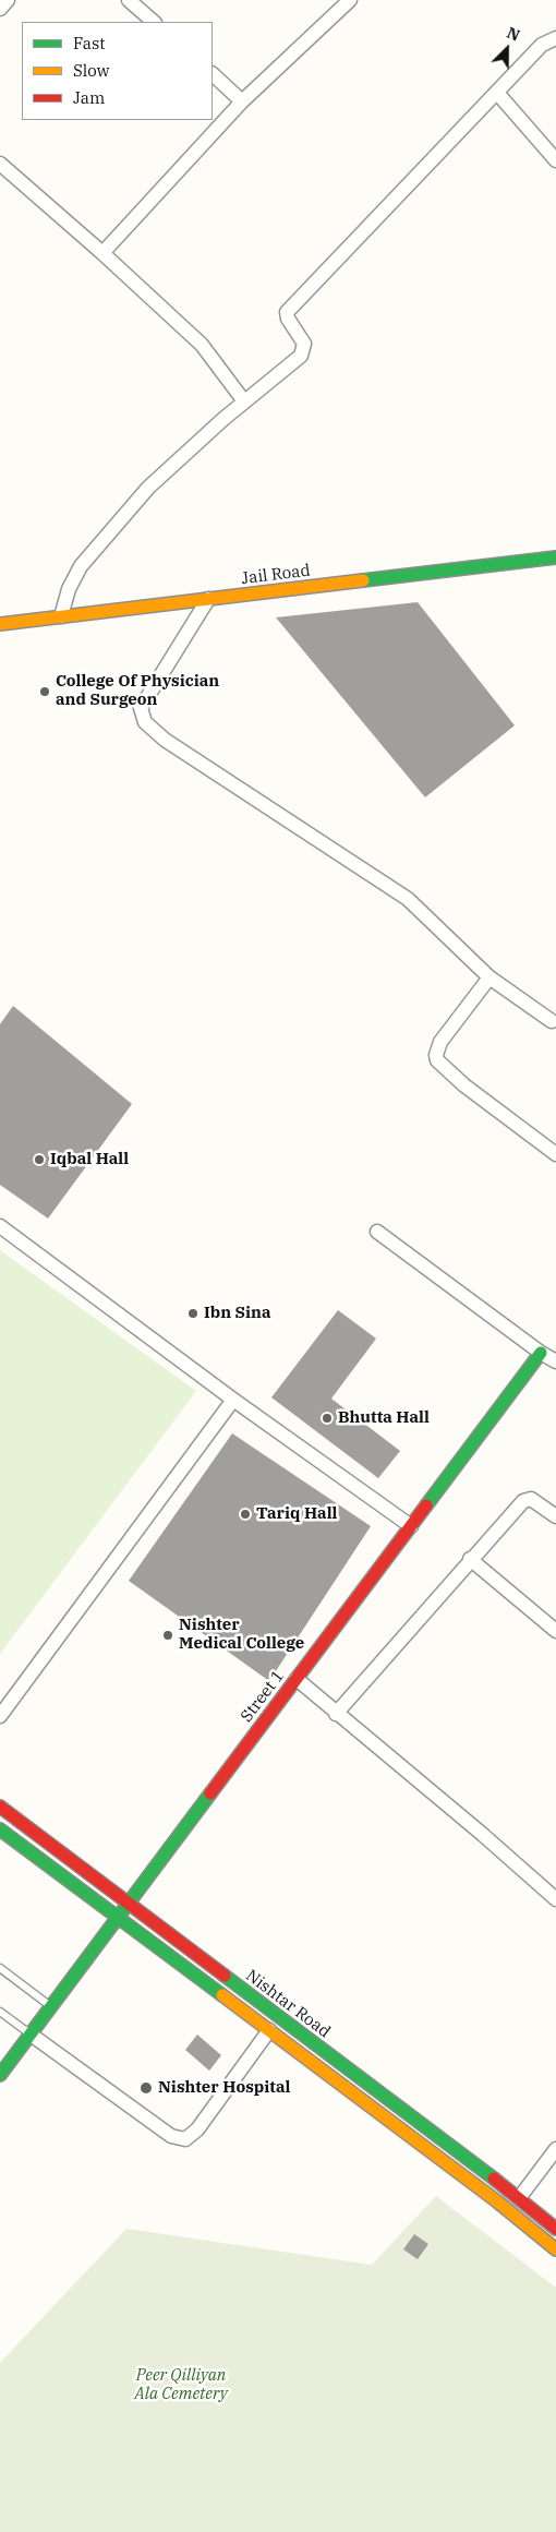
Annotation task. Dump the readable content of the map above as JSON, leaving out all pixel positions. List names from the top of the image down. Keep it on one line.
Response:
{"streets":{"main road":["Jail Road","Street 1","Nishtar Road"]},"crossings":[["Street 1","Nishtar Road"]],"parks":["Peer Qilliyan Ala Cemetery"],"places":["College Of Physician and Surgeon","Iqbal Hall","Ibn Sina","Bhutta Hall","Tariq Hall","Nishter Medical College","Nishter Hospital"],"legend":["Fast","Slow","Jam"],"north":"top right"}
